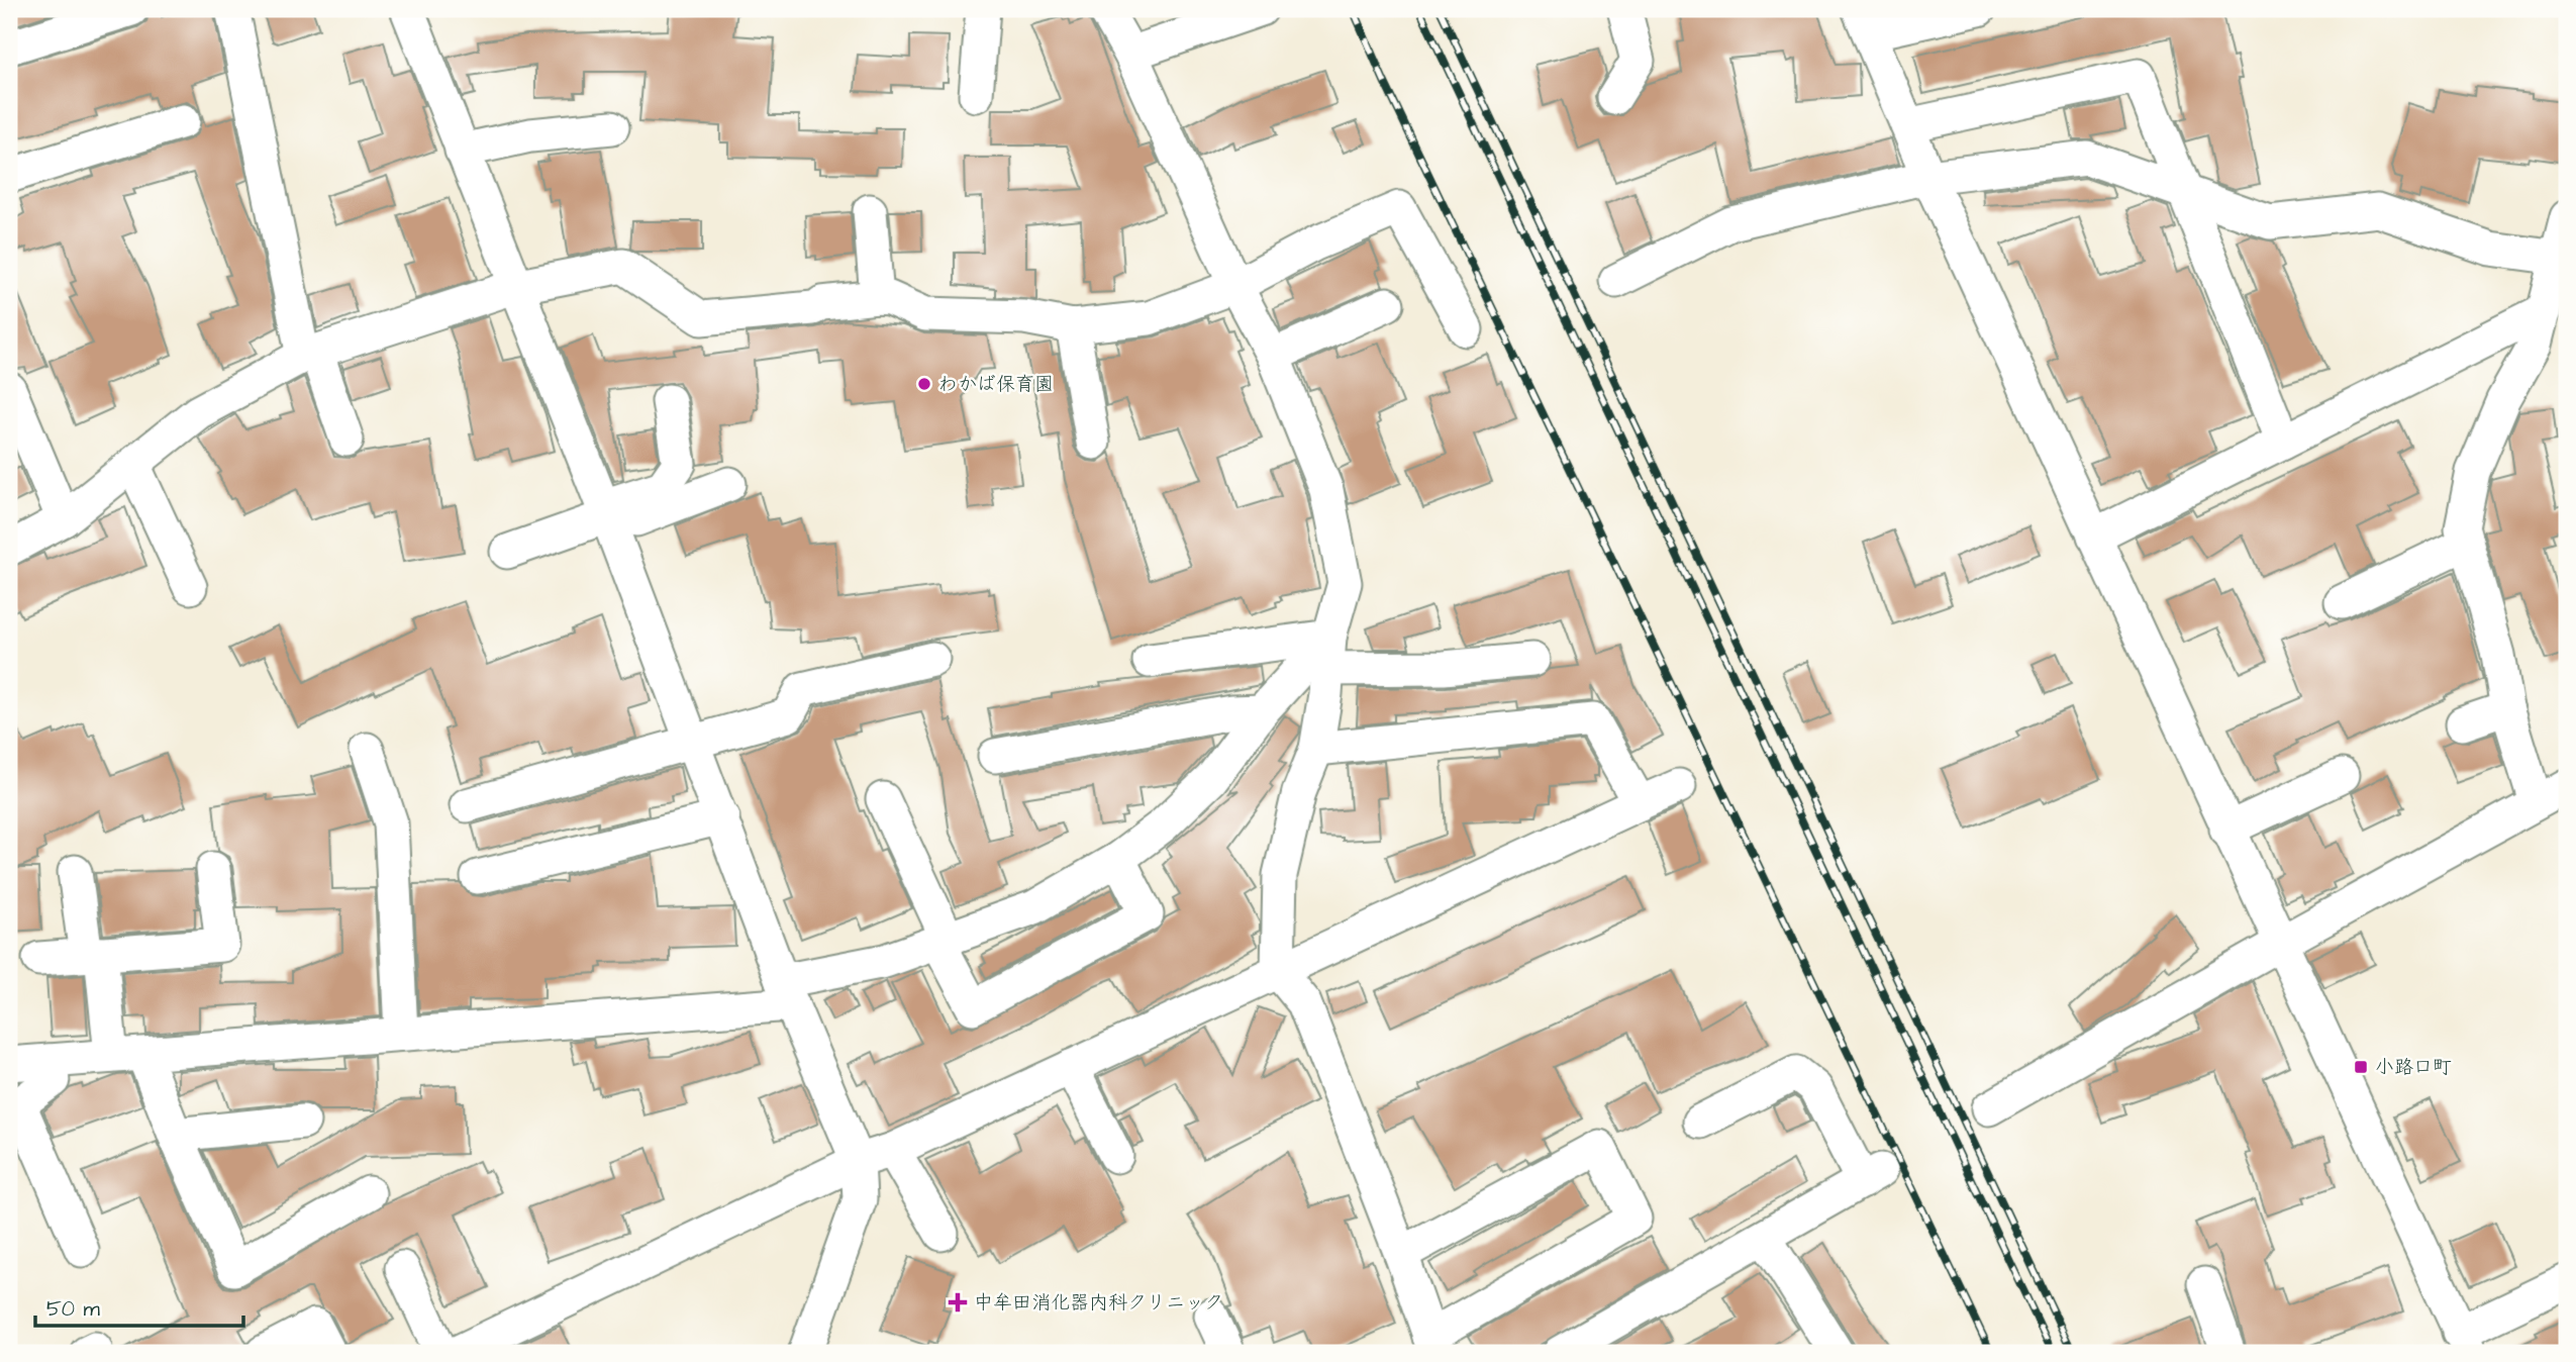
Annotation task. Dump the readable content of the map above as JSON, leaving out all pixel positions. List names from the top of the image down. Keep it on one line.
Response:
{"places":{"other":["わかば保育園"],"transit":["小路口町"],"health":["中牟田消化器内科クリニック"]},"scale_bar":"50 m"}
